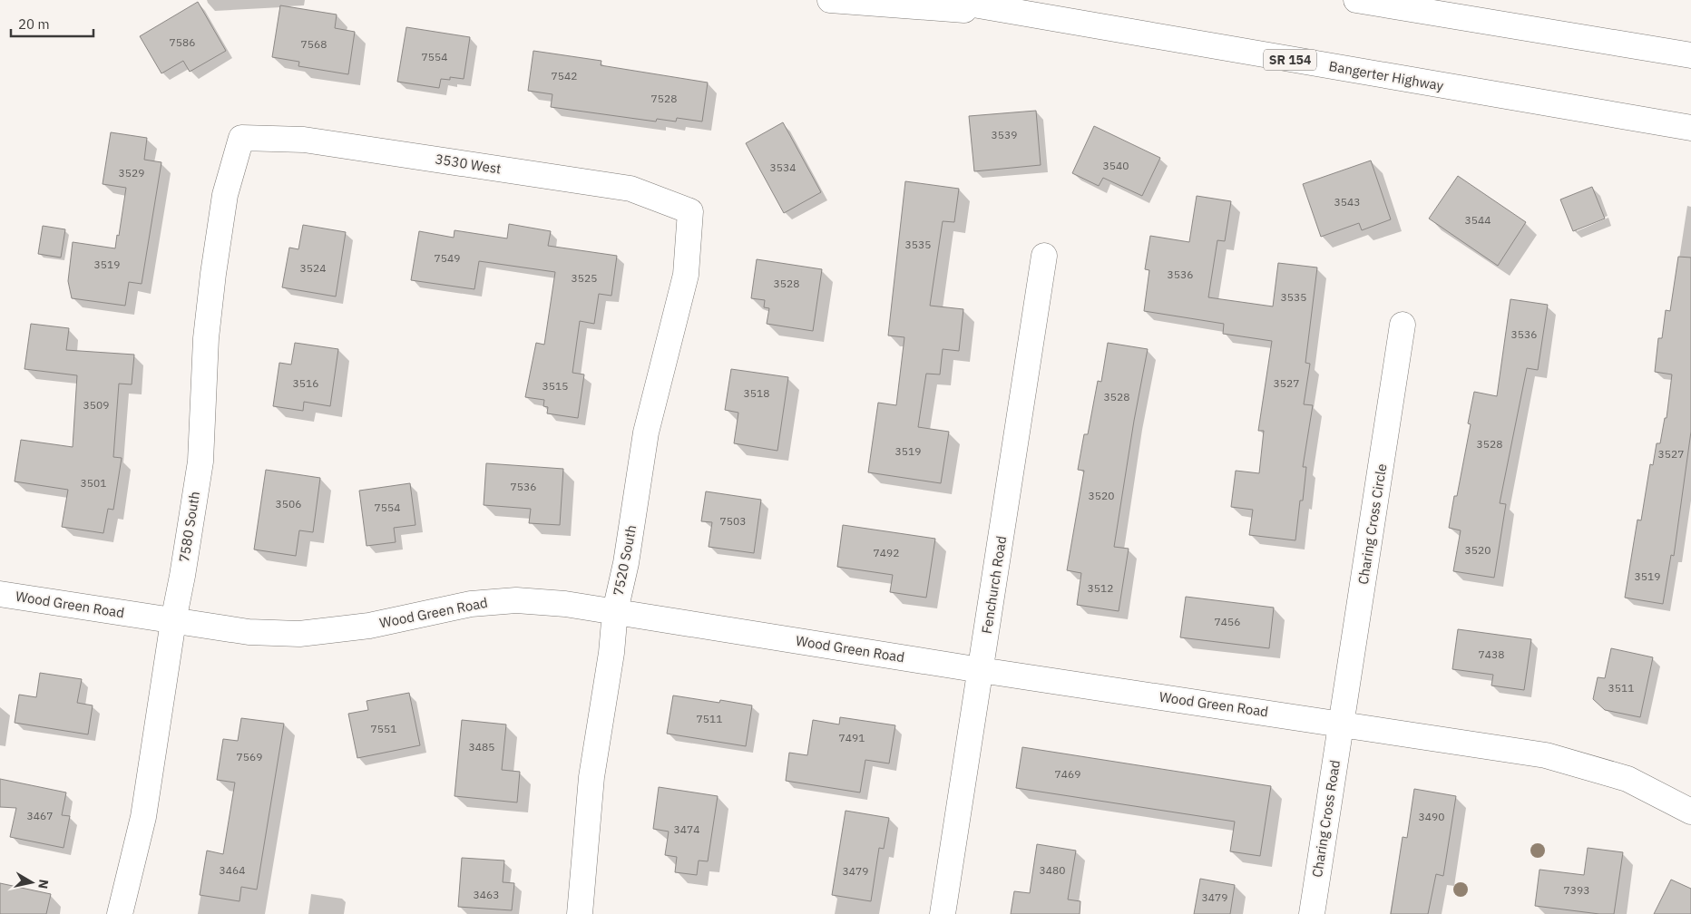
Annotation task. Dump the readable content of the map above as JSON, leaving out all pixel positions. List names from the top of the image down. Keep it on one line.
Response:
{"streets":{"main road":["SR 154","Bangerter Highway","3530 West","Charing Cross Circle","7580 South","7520 South","Fenchurch Road","Wood Green Road","Charing Cross Road"]},"crossings":[["3530 West","7580 South"],["3530 West","7520 South"],["Charing Cross Circle","Wood Green Road"],["Charing Cross Circle","Charing Cross Road"],["7580 South","Wood Green Road"],["7520 South","Wood Green Road"],["Fenchurch Road","Wood Green Road"],["Wood Green Road","Charing Cross Road"]],"house_numbers":["7586","7568","7554","7542","7528","3539","3540","3534","3529","3543","3544","3535","7549","3519","3524","3536","3525","3528","3535","3536","3516","3527","3515","3518","3528","3509","3528","3519","3527","3501","7536","3520","3506","7554","7503","3520","7492","3519","3512","7456","7438","3511","7511","7551","7491","3485","7569","7469","3467","3490","3474","3464","3480","3479","7393","3463","3479"],"scale_bar":"20 m","north":"right"}
